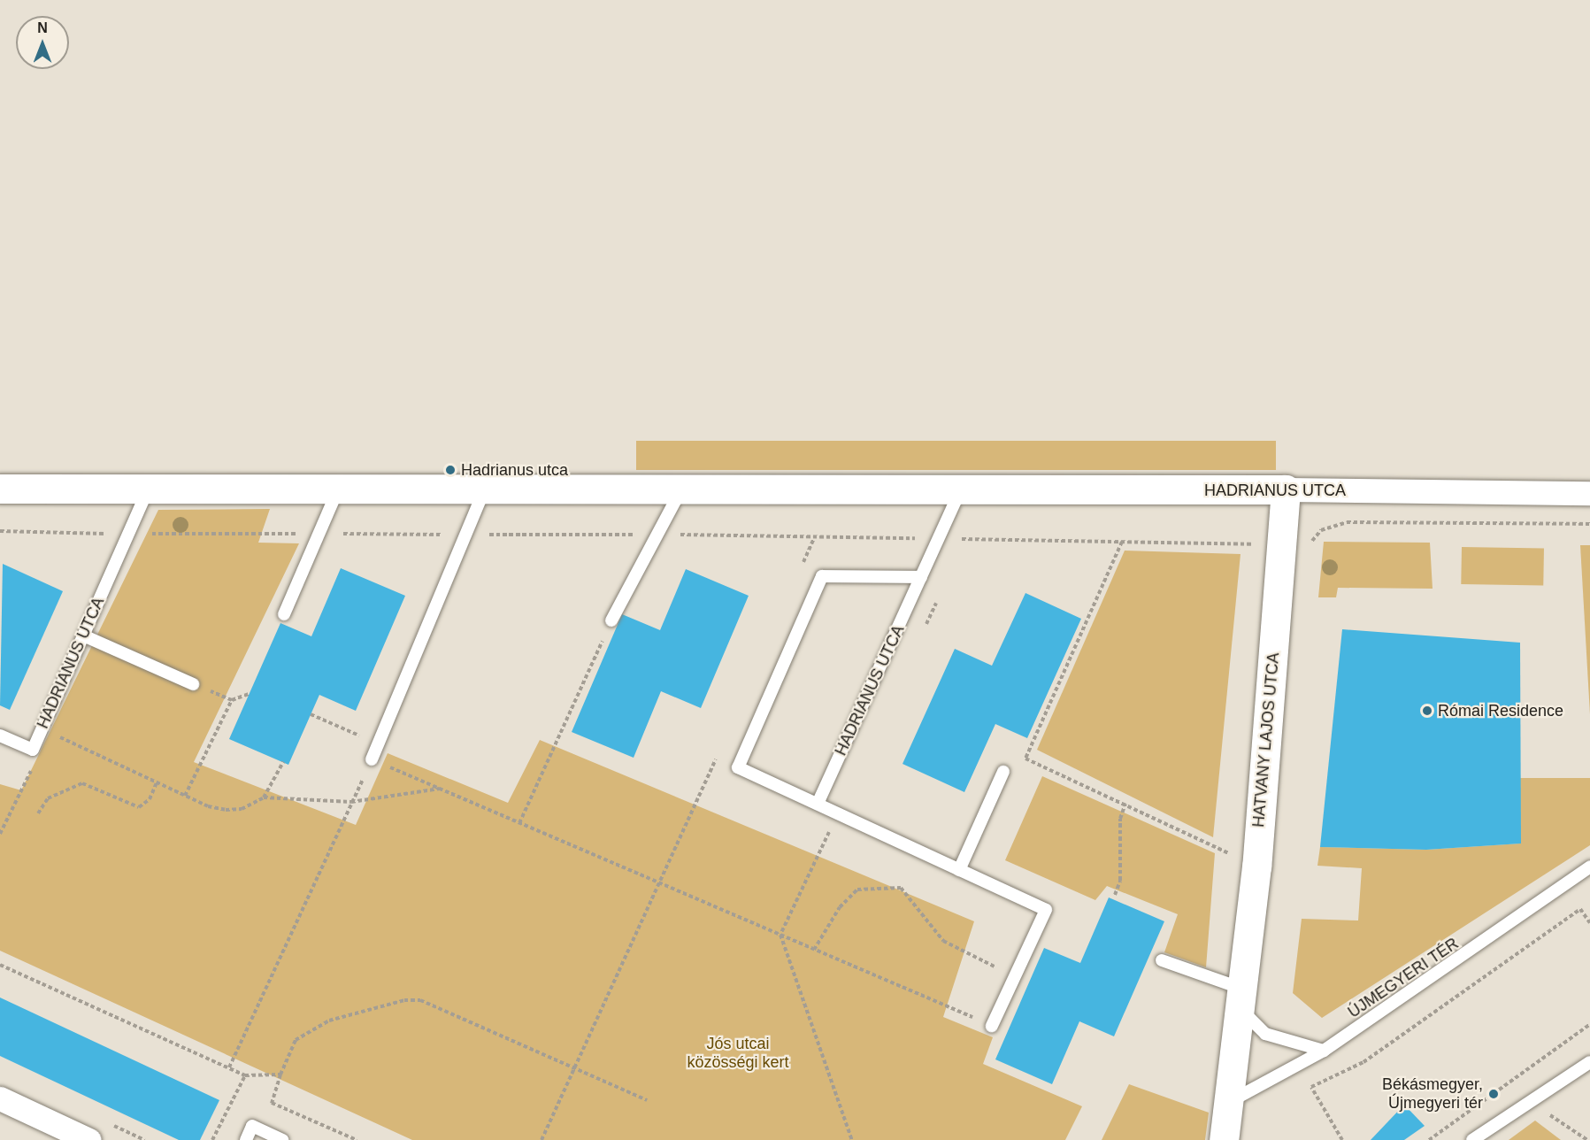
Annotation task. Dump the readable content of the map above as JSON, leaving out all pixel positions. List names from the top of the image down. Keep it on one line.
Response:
{"streets":{"street":["HADRIANUS UTCA","HATVANY LAJOS UTCA"],"lane":["ÚJMEGYERI TÉR"]},"crossings":[["HADRIANUS UTCA","HATVANY LAJOS UTCA"],["HATVANY LAJOS UTCA","ÚJMEGYERI TÉR"]],"parks":["Jós utcai közösségi kert"],"places":["Hadrianus utca","Római Residence","Békásmegyer, Újmegyeri tér"],"north":"top"}
